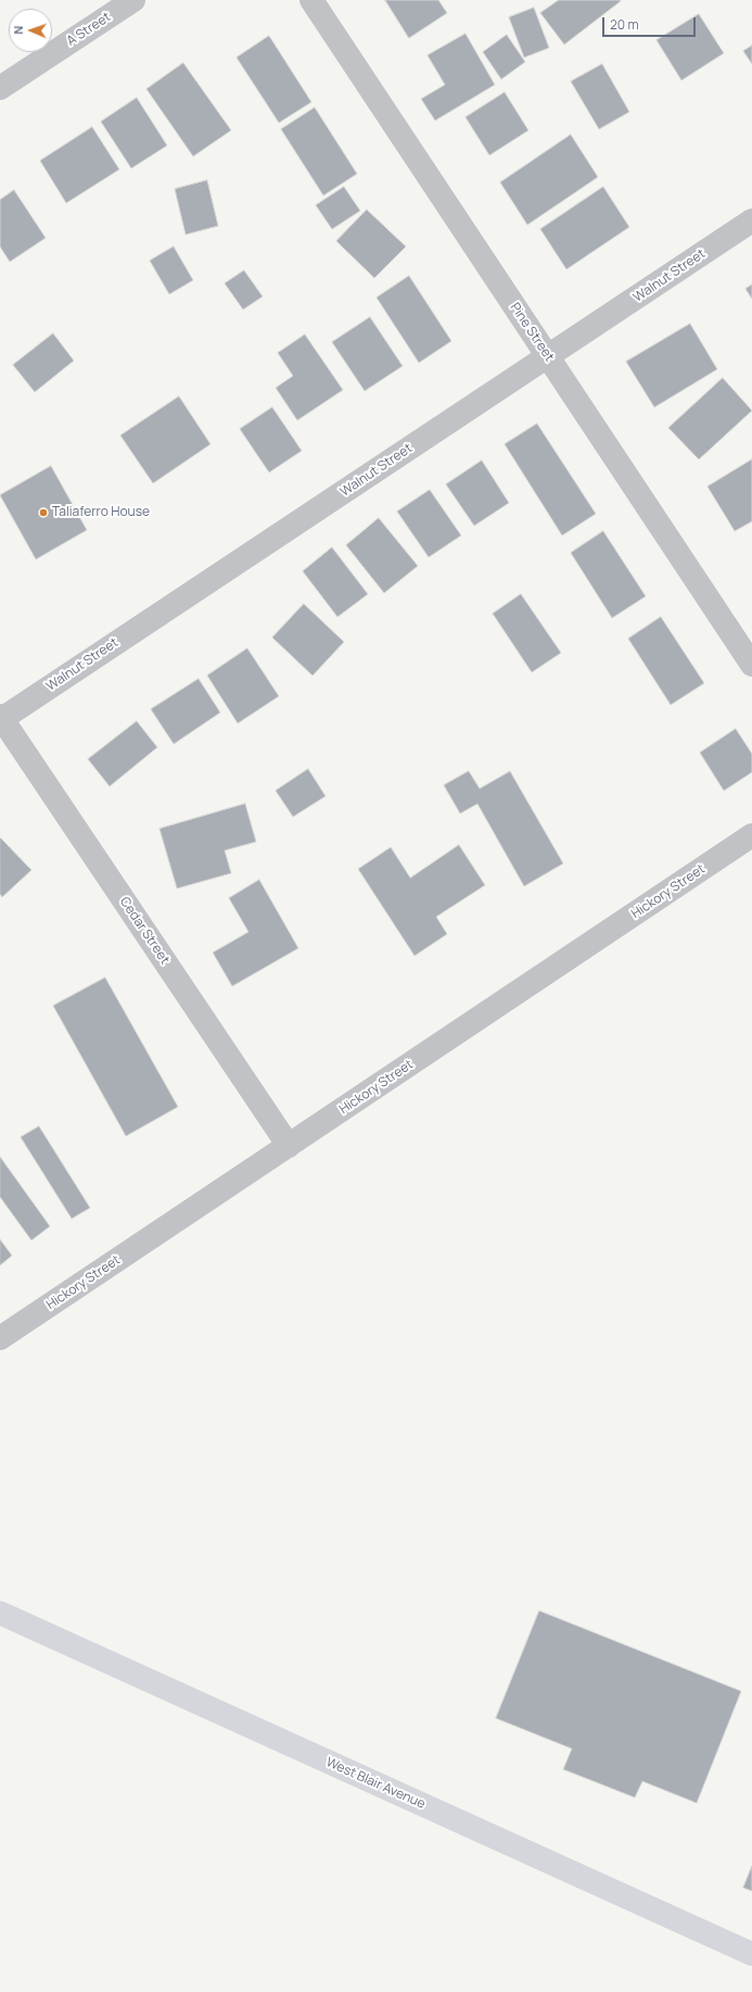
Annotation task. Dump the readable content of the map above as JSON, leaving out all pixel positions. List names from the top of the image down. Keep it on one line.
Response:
{"streets":{"main road":["West Blair Avenue"],"street":["A Street","Walnut Street","Pine Street","Hickory Street","Cedar Street"]},"crossings":[["Walnut Street","Pine Street"],["Walnut Street","Cedar Street"],["Hickory Street","Cedar Street"]],"places":["Taliaferro House"],"scale_bar":"20 m","north":"left"}
